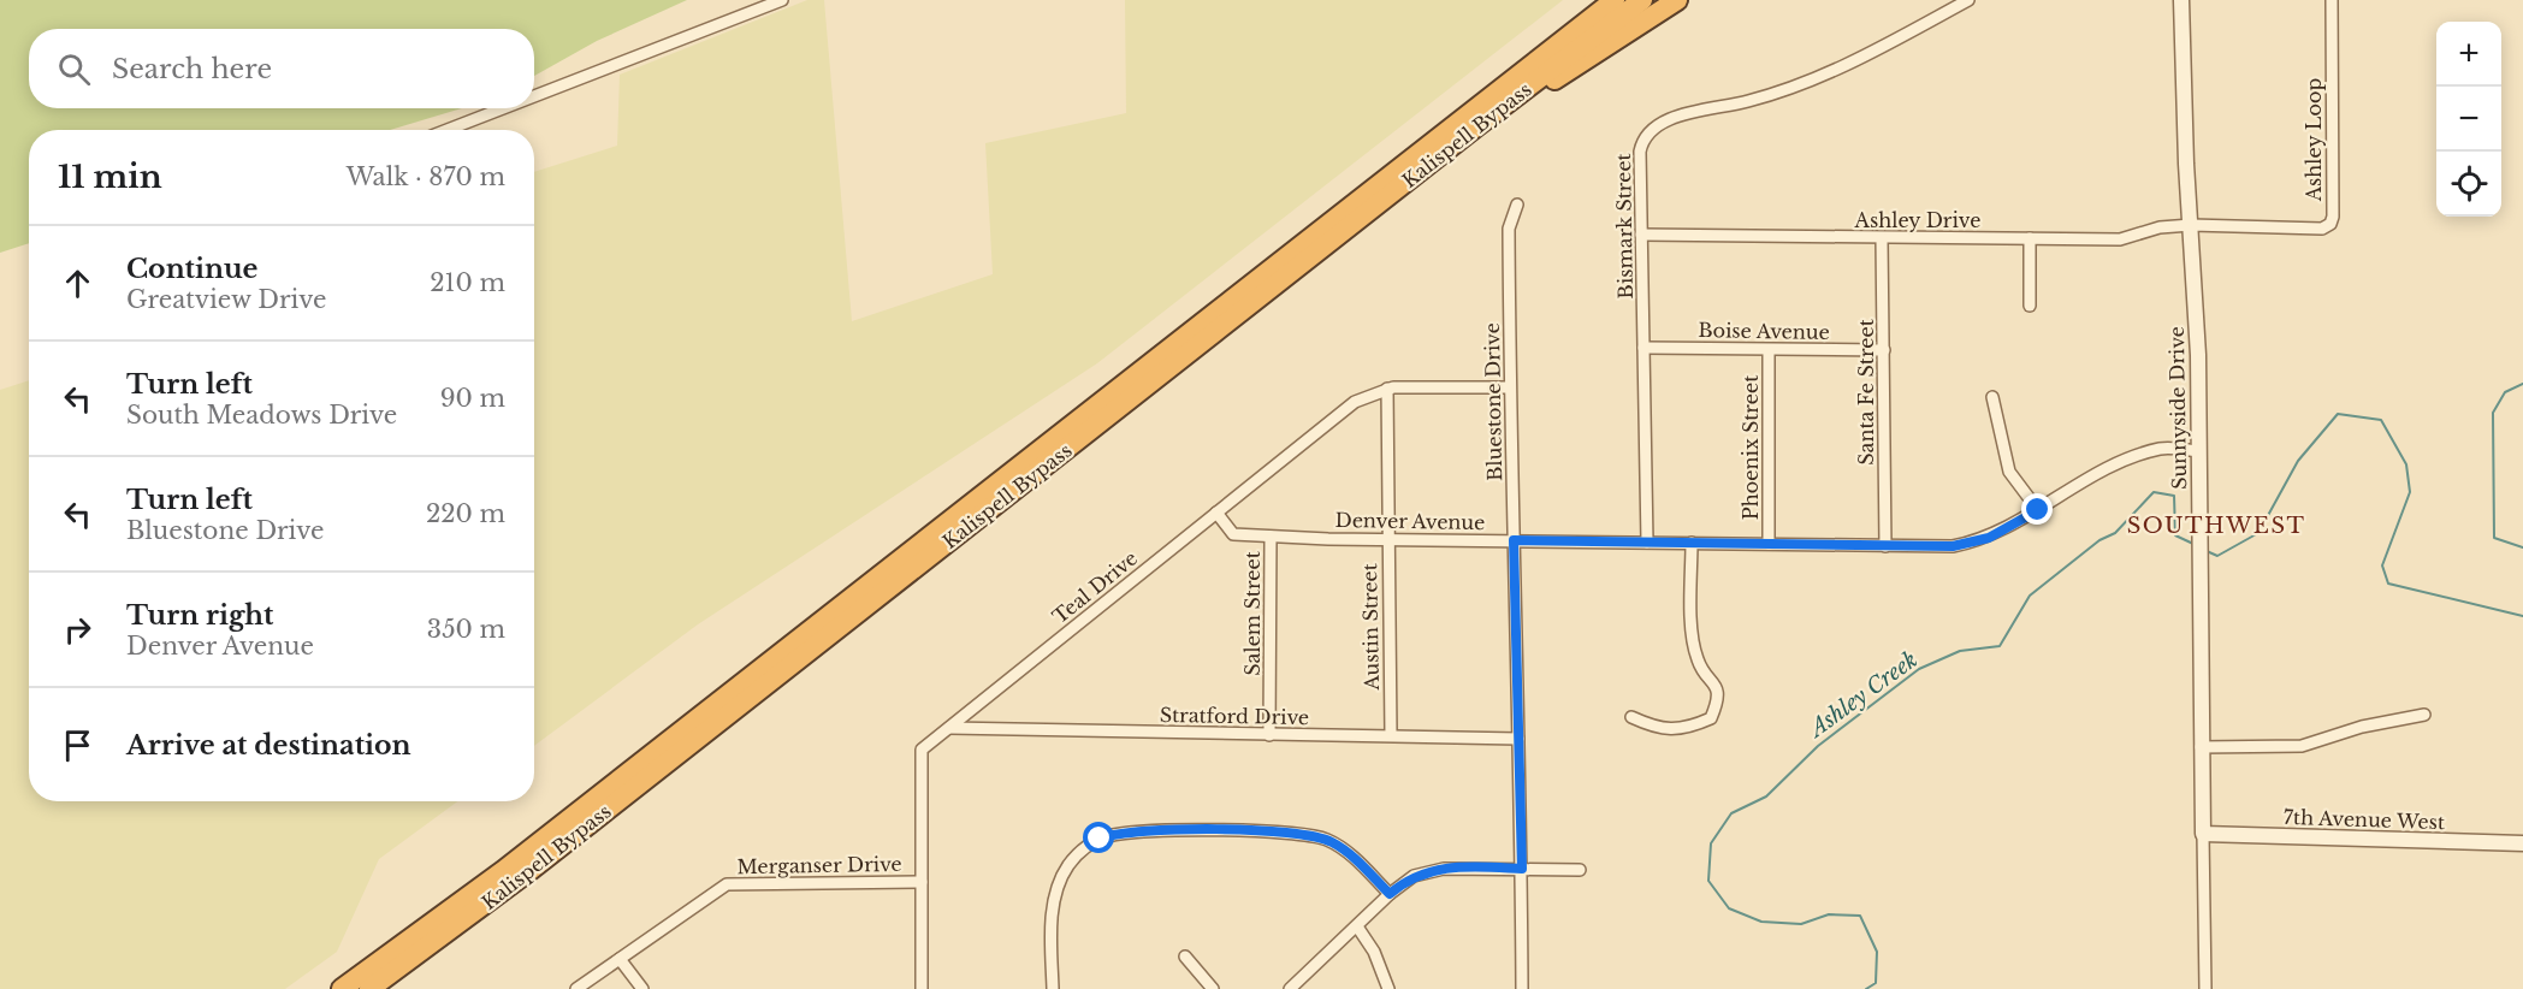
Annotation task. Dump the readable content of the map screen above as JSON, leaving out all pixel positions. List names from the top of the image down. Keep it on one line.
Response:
{"streets":{"highway":["Kalispell Bypass"],"street":["Ashley Loop","Ashley Drive","Bismark Street","Boise Avenue","Santa Fe Street","Bluestone Drive","Sunnyside Drive","Phoenix Street","Denver Avenue","Teal Drive","Salem Street","Austin Street","Stratford Drive","7th Avenue West","Merganser Drive"]},"crossings":[["Ashley Loop","Ashley Drive"],["Ashley Loop","Sunnyside Drive"],["Ashley Drive","Bismark Street"],["Ashley Drive","Santa Fe Street"],["Ashley Drive","Sunnyside Drive"],["Bismark Street","Boise Avenue"],["Bismark Street","Denver Avenue"],["Boise Avenue","Santa Fe Street"],["Boise Avenue","Phoenix Street"],["Santa Fe Street","Denver Avenue"],["Bluestone Drive","Denver Avenue"],["Bluestone Drive","Teal Drive"],["Bluestone Drive","Stratford Drive"],["Sunnyside Drive","Denver Avenue"],["Sunnyside Drive","7th Avenue West"],["Phoenix Street","Denver Avenue"],["Denver Avenue","Teal Drive"],["Denver Avenue","Salem Street"],["Denver Avenue","Austin Street"],["Teal Drive","Austin Street"],["Teal Drive","Stratford Drive"],["Teal Drive","Merganser Drive"],["Salem Street","Stratford Drive"],["Austin Street","Stratford Drive"]],"districts":["SOUTHWEST"],"water":["Ashley Creek"],"page":{"map_buttons":["+","−"],"search":"Search here","heading":["11 min","Walk · 870 m"],"list":[["Continue","Greatview Drive","210 m"],["Turn left","South Meadows Drive","90 m"],["Turn left","Bluestone Drive","220 m"],["Turn right","Denver Avenue","350 m"],"Arrive at destination"]}}
